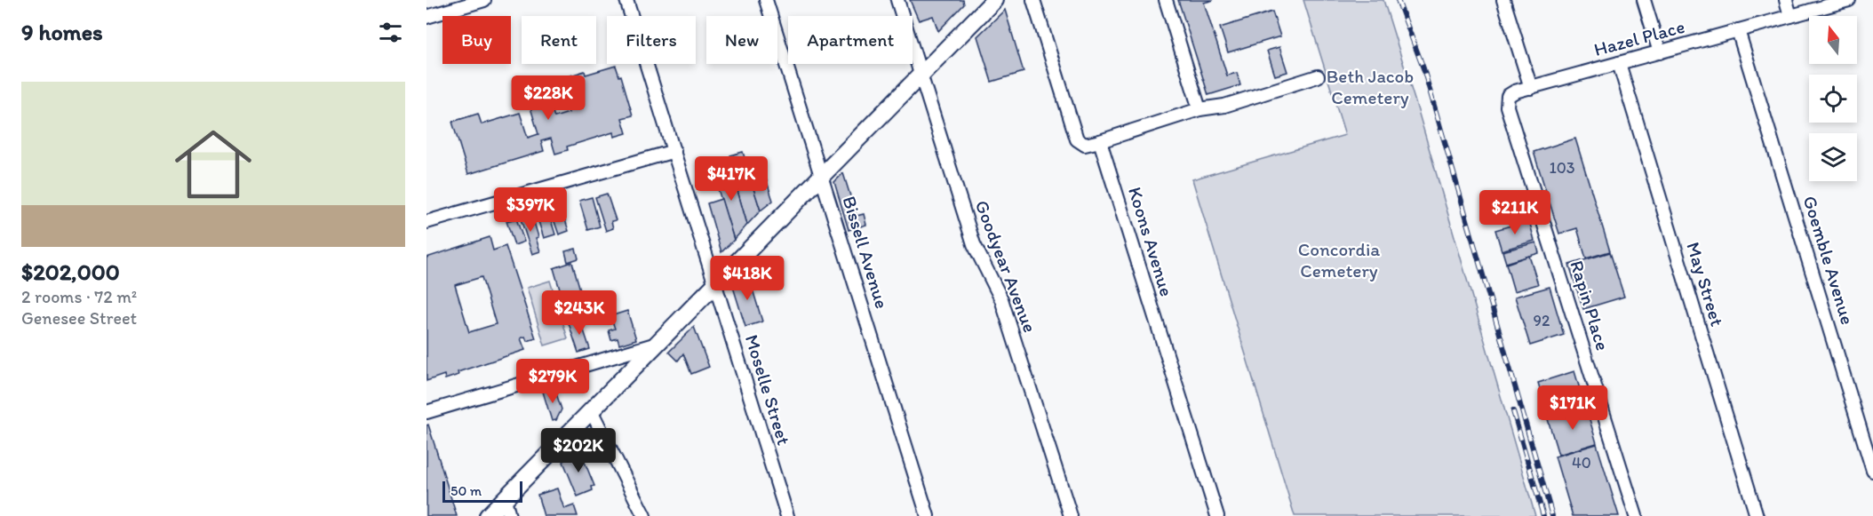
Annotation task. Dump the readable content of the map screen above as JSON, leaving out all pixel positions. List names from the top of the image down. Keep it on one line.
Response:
{"streets":{"street":["Hazel Place","Koons Avenue","Bissell Avenue","Goemble Avenue","Goodyear Avenue","May Street","Rapin Place","Moselle Street"]},"crossings":[["Hazel Place","Goemble Avenue"],["Hazel Place","May Street"],["Hazel Place","Rapin Place"]],"parks":["Beth Jacob Cemetery","Concordia Cemetery"],"house_numbers":["103","92","40"],"scale_bar":"50 m","north":"top","page":{"heading":"9 homes","chip":["Buy","Rent","Filters","New","Apartment"],"list":[{"name":"$202,000","note":"2 rooms · 72 m² · Genesee Street"}],"price":["$228K","$417K","$397K","$211K","$418K","$243K","$279K","$171K","$202K"],"scale":"50 m"}}
